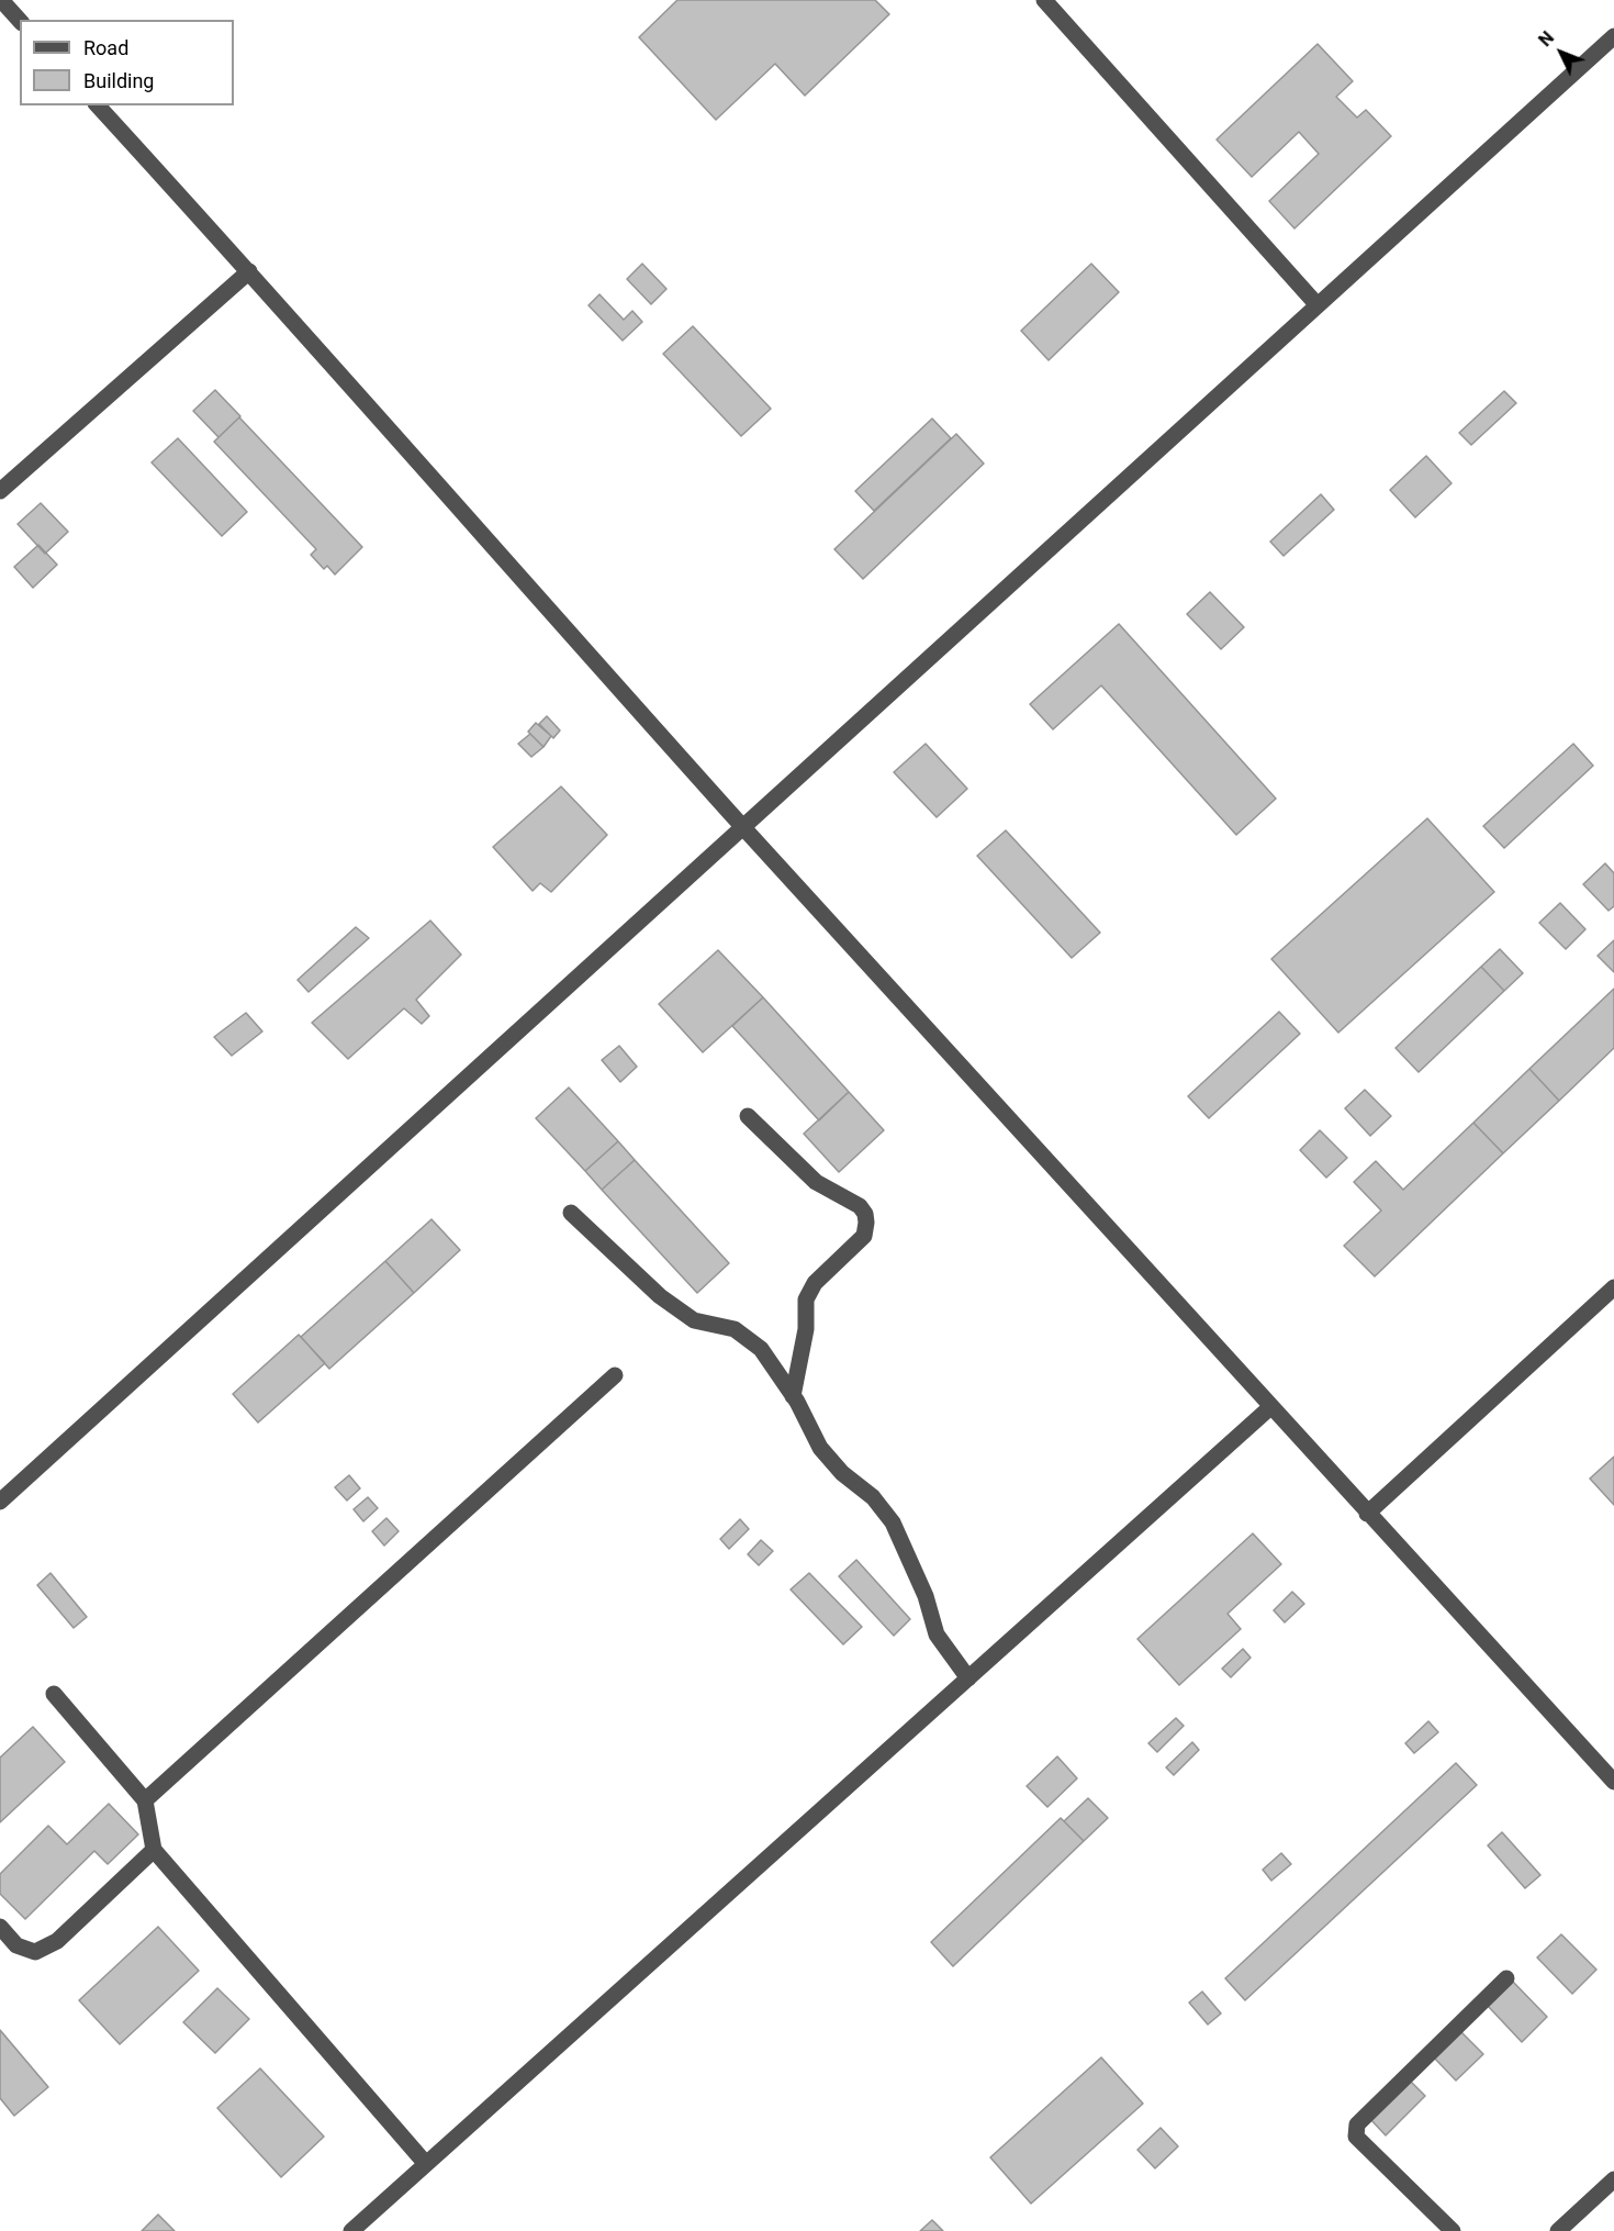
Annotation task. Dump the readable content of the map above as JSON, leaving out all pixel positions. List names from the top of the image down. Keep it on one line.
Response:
{"legend":["Road","Building"],"north":"top left"}
